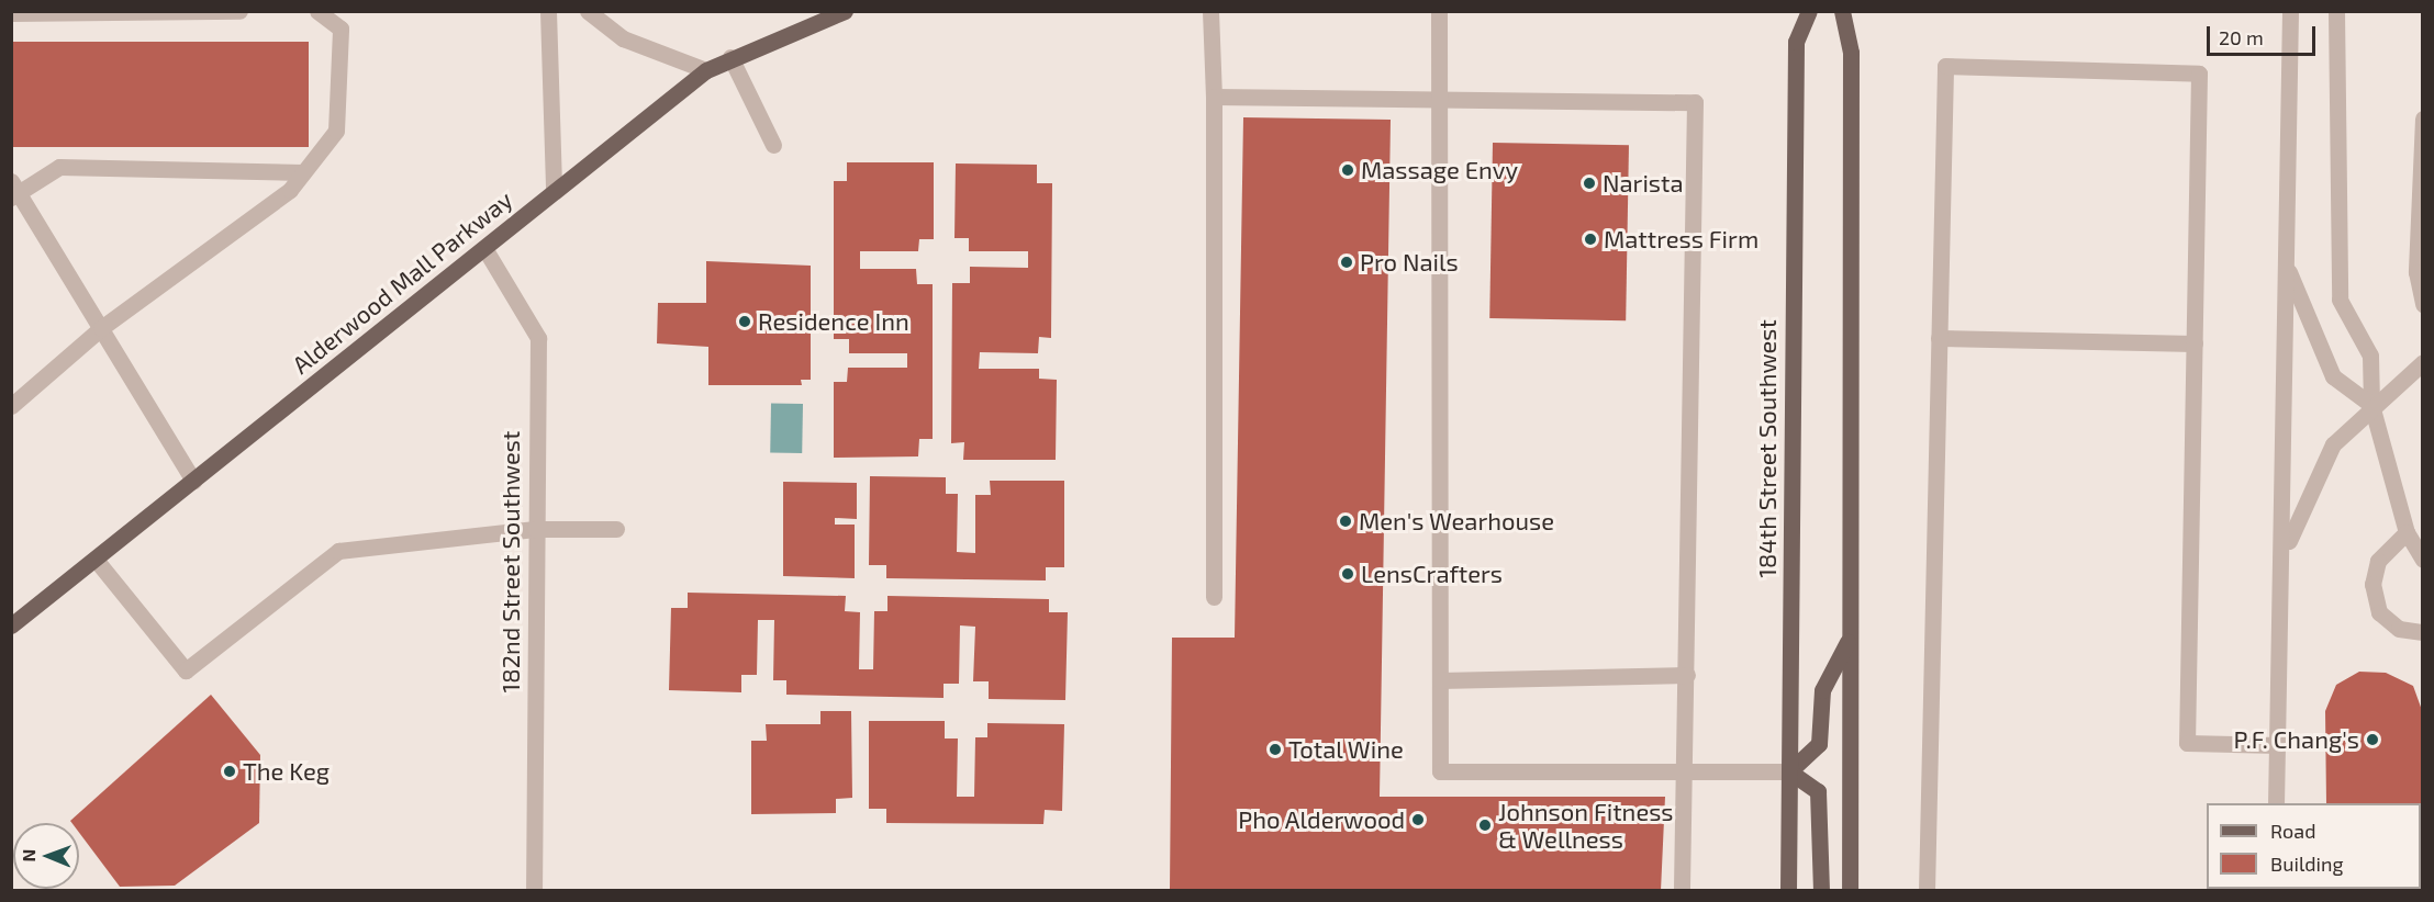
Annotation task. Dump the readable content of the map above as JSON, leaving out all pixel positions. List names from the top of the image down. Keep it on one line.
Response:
{"streets":{"main road":["Alderwood Mall Parkway","184th Street Southwest"],"street":["182nd Street Southwest"]},"crossings":[["Alderwood Mall Parkway","182nd Street Southwest"]],"places":["Massage Envy","Narista","Mattress Firm","Pro Nails","Residence Inn","Men's Wearhouse","LensCrafters","P.F. Chang's","Total Wine","The Keg","Pho Alderwood","Johnson Fitness & Wellness"],"legend":["Road","Building"],"scale_bar":"20 m","north":"left"}
